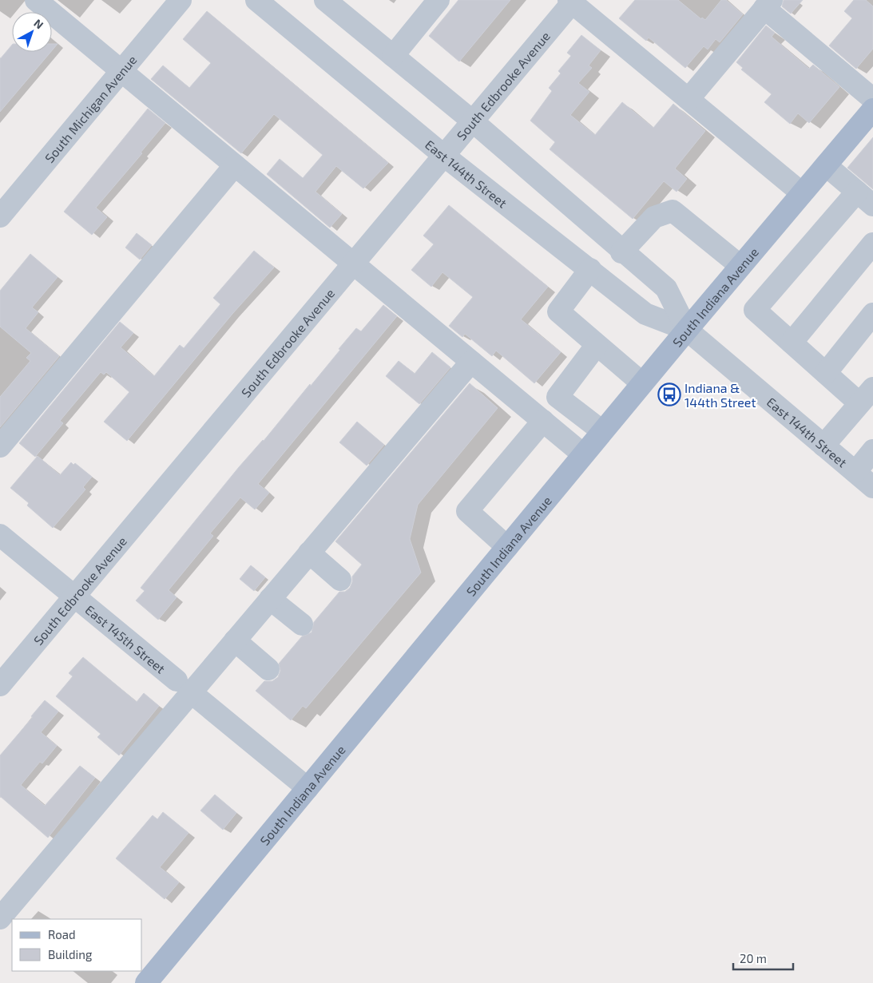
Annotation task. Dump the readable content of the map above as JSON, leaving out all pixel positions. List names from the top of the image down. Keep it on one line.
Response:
{"streets":{"main road":["South Indiana Avenue"],"street":["South Edbrooke Avenue","South Michigan Avenue","East 144th Street","East 145th Street"]},"crossings":[["South Edbrooke Avenue","East 144th Street"],["South Edbrooke Avenue","East 145th Street"],["East 144th Street","South Indiana Avenue"],["South Indiana Avenue","East 145th Street"]],"places":{"bus stop":["Indiana & 144th Street"]},"legend":["Road","Building"],"scale_bar":"20 m","north":"top right"}
